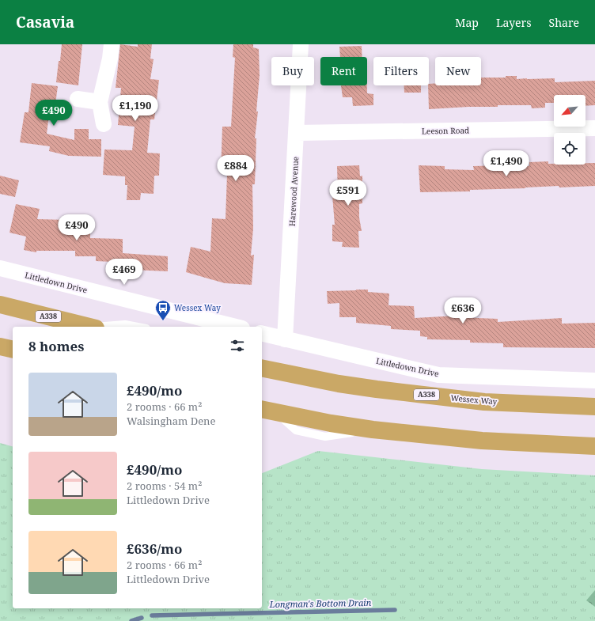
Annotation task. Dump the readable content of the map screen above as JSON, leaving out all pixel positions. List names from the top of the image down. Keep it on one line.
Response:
{"streets":{"highway":["A338","Wessex Way"],"street":["Leeson Road","Harewood Avenue","Littledown Drive"]},"crossings":[["Leeson Road","Harewood Avenue"],["Harewood Avenue","Littledown Drive"]],"water":["Longman's Bottom Drain"],"places":{"bus stop":["Wessex Way"]},"north":"bottom left","page":{"header":"Casavia","nav":["Map","Layers","Share"],"chip":["Buy","Rent","Filters","New"],"price":["£1,190","£490","£1,490","£884","£591","£490","£469","£636"],"heading":"8 homes","list":[{"name":"£490/mo","note":"2 rooms · 66 m² · Walsingham Dene"},{"name":"£490/mo","note":"2 rooms · 54 m² · Littledown Drive"},{"name":"£636/mo","note":"2 rooms · 66 m² · Littledown Drive"}]}}
